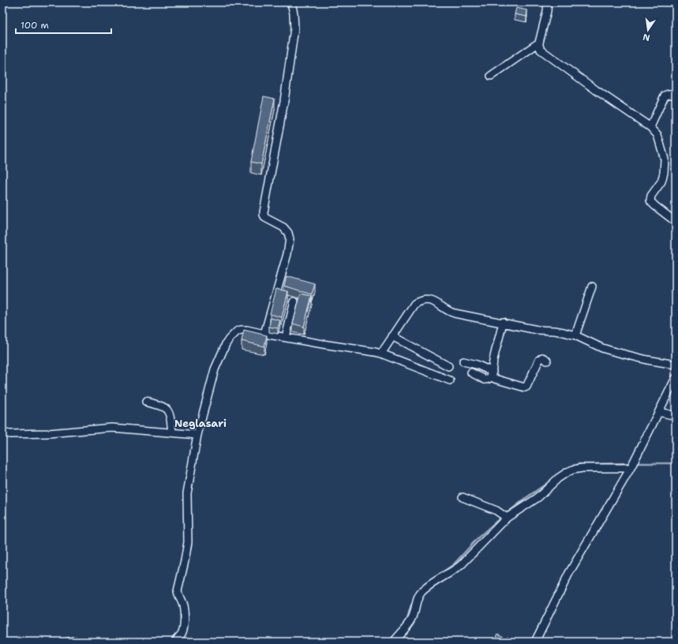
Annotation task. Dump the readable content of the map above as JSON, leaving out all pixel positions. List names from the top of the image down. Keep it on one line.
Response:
{"districts":["Neglasari"],"scale_bar":"100 m","north":"bottom"}
